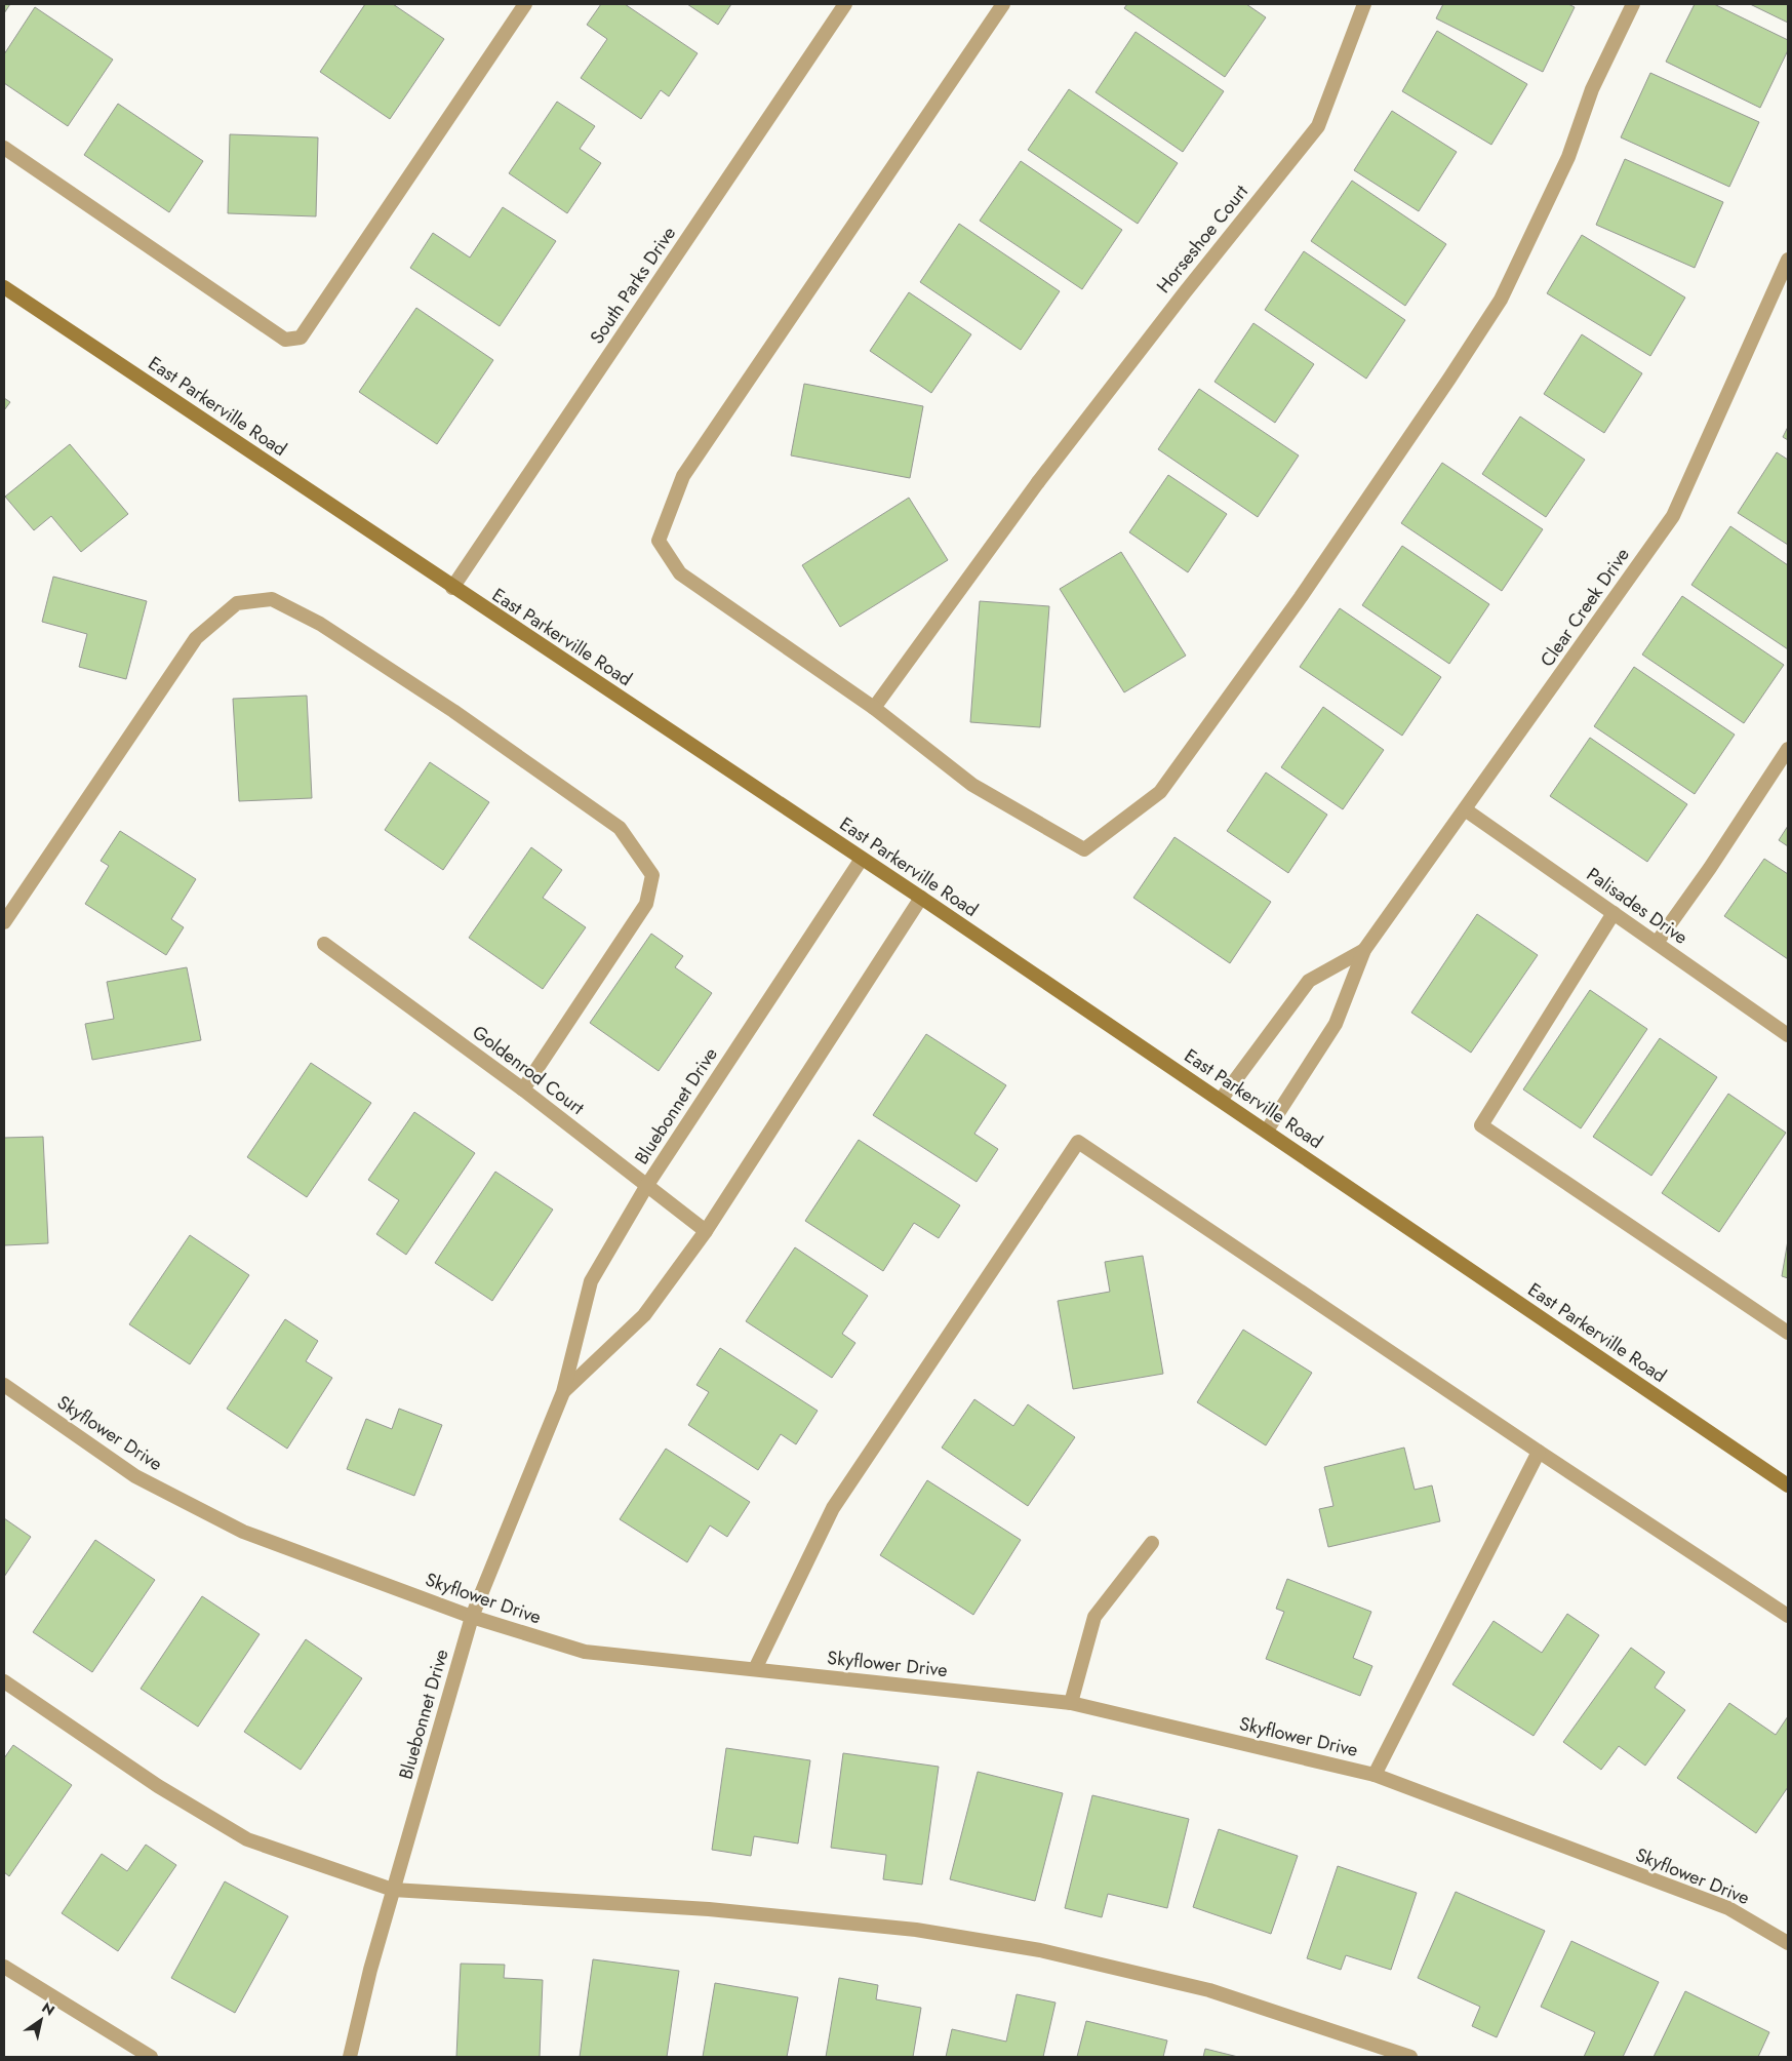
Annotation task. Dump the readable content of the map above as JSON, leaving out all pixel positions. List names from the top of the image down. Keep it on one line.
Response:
{"streets":{"main road":["East Parkerville Road"],"street":["Horseshoe Court","South Parks Drive","Clear Creek Drive","Palisades Drive","Goldenrod Court","Bluebonnet Drive","Skyflower Drive"]},"crossings":[["South Parks Drive","East Parkerville Road"],["East Parkerville Road","Clear Creek Drive"],["East Parkerville Road","Bluebonnet Drive"],["Clear Creek Drive","Palisades Drive"],["Goldenrod Court","Bluebonnet Drive"],["Bluebonnet Drive","Skyflower Drive"]],"north":"top right"}
